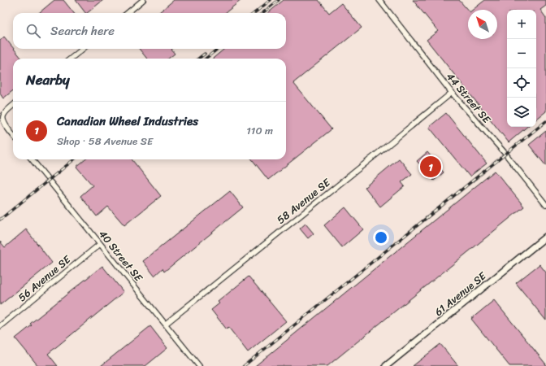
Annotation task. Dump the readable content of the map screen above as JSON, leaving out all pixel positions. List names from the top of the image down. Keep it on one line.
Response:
{"streets":{"street":["44 Street SE","58 Avenue SE","40 Street SE","56 Avenue SE","61 Avenue SE"]},"crossings":[["44 Street SE","58 Avenue SE"],["58 Avenue SE","40 Street SE"],["40 Street SE","56 Avenue SE"]],"north":"top left","page":{"map_buttons":["+","−"],"search":"Search here","heading":"Nearby","list":[{"mark":"1","name":"Canadian Wheel Industries","note":"Shop · 58 Avenue SE","value":"110 m"}],"pins":"1"}}
